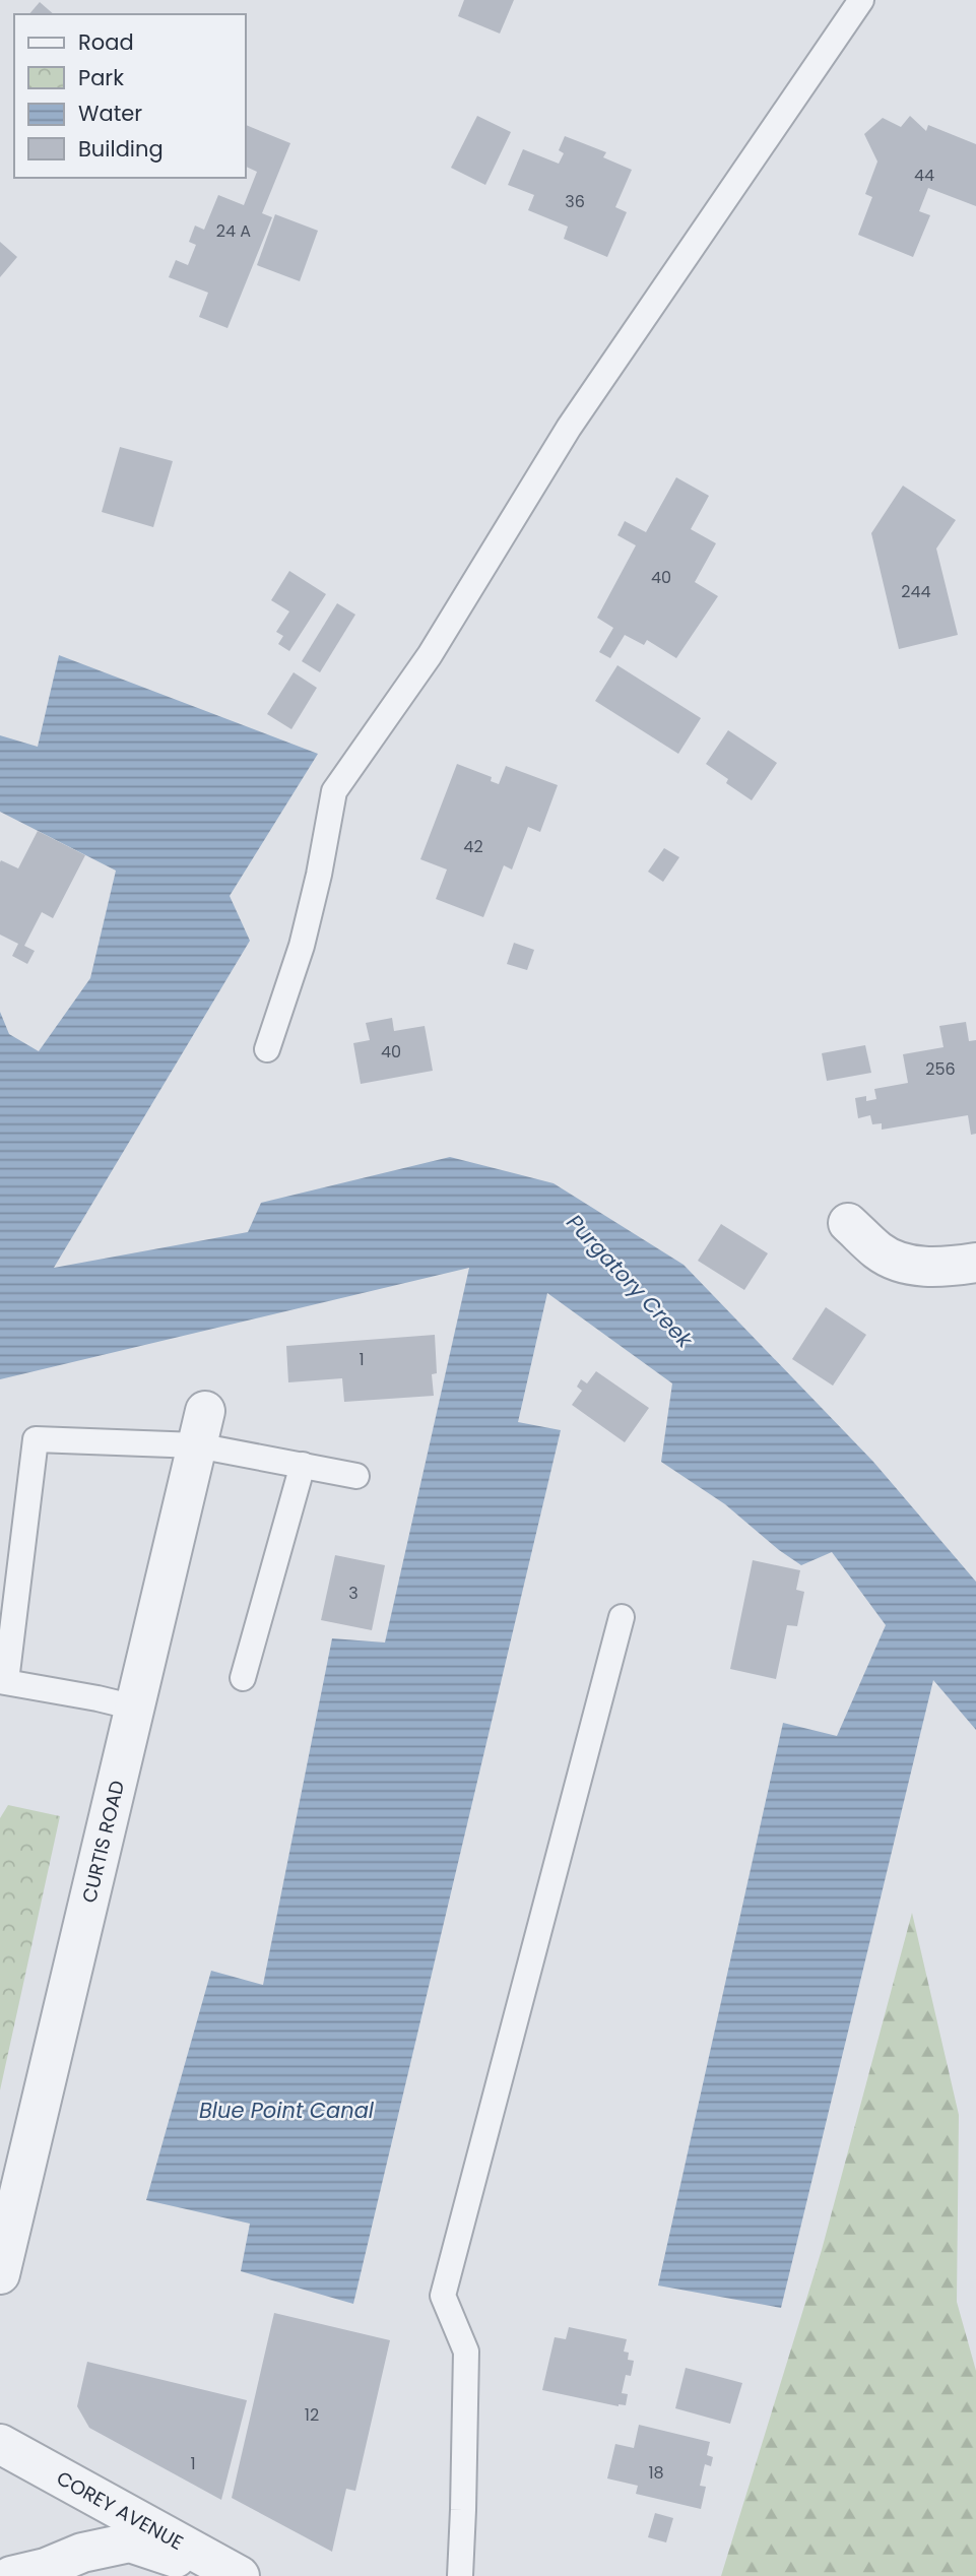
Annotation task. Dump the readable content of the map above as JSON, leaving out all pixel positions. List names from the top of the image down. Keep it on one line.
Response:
{"streets":{"street":["CURTIS ROAD","COREY AVENUE"]},"water":["Purgatory Creek","Blue Point Canal"],"house_numbers":["44","36","24 A","40","244","42","40","256","1","3","12","1","18"],"legend":["Road","Park","Water","Building"]}
